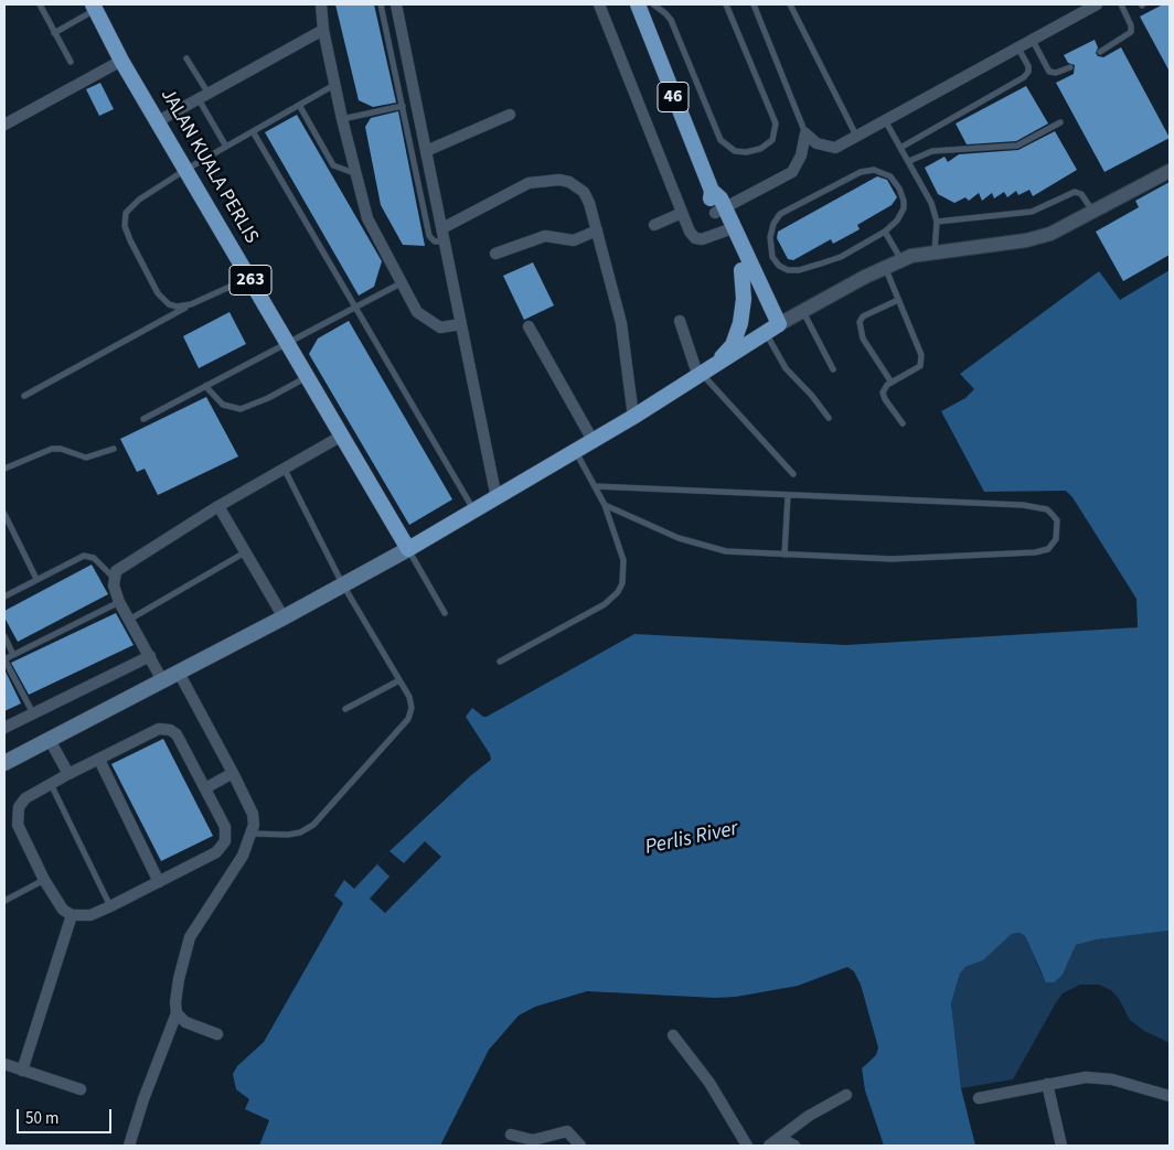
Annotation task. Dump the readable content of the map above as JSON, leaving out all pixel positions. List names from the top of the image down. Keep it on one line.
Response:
{"streets":{"main road":["46","JALAN KUALA PERLIS","263"]},"water":["Perlis River"],"scale_bar":"50 m"}
